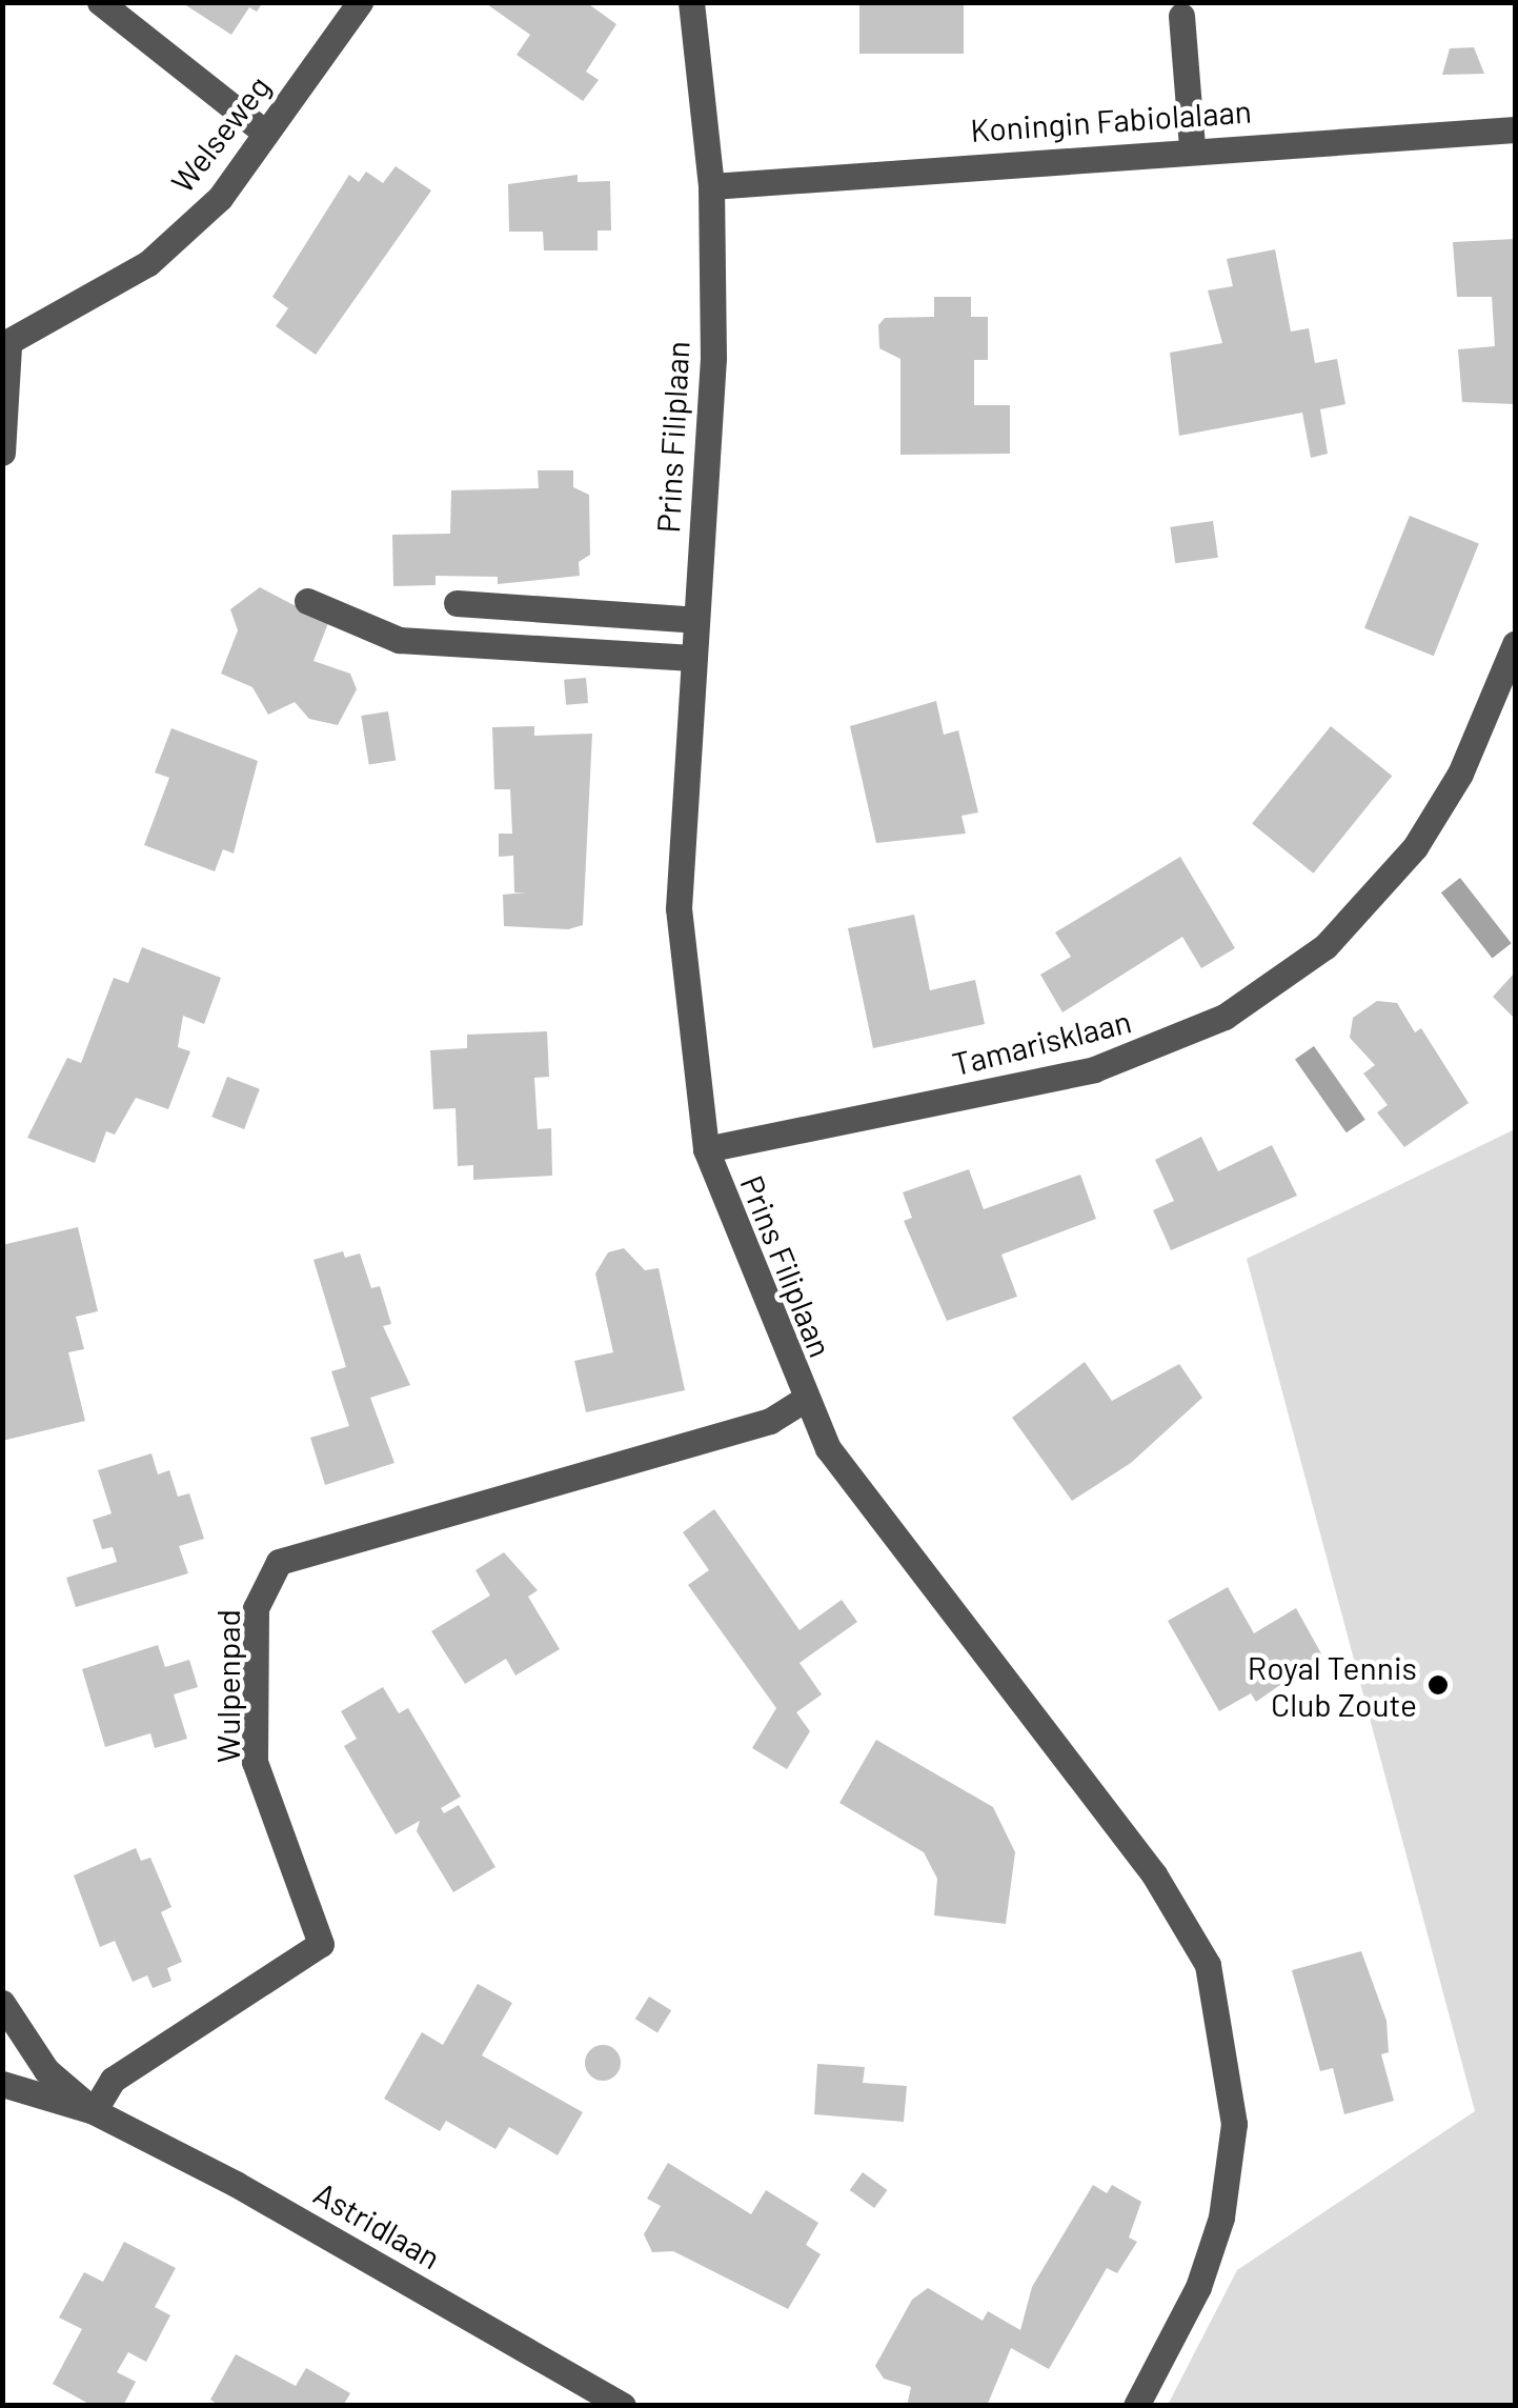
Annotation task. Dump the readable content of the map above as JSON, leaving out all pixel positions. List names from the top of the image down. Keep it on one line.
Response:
{"streets":{"street":["Koningin Fabiolalaan","Welseweg","Prins Filiplaan","Tamarisklaan","Wulpenpad","Astridlaan"]},"crossings":[["Koningin Fabiolalaan","Prins Filiplaan"],["Prins Filiplaan","Tamarisklaan"],["Prins Filiplaan","Wulpenpad"],["Wulpenpad","Astridlaan"]],"places":["Royal Tennis Club Zoute"]}
